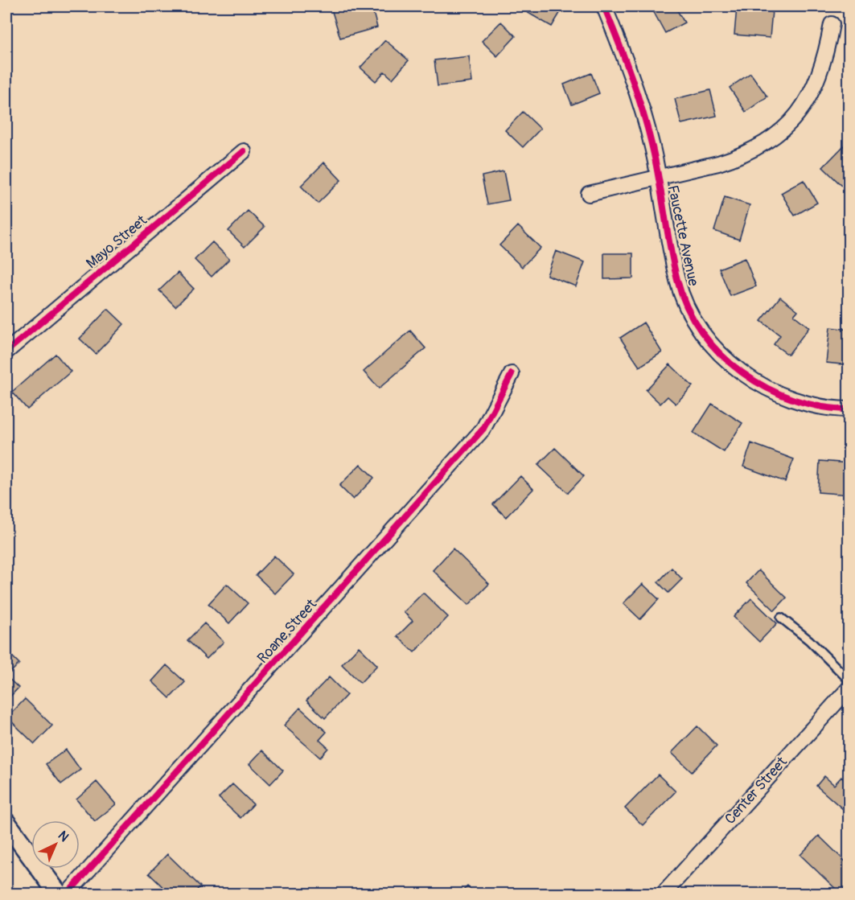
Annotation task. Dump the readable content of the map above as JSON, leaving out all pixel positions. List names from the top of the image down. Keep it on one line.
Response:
{"streets":{"street":["Faucette Avenue","Mayo Street","Roane Street","Center Street"]},"north":"top right"}
